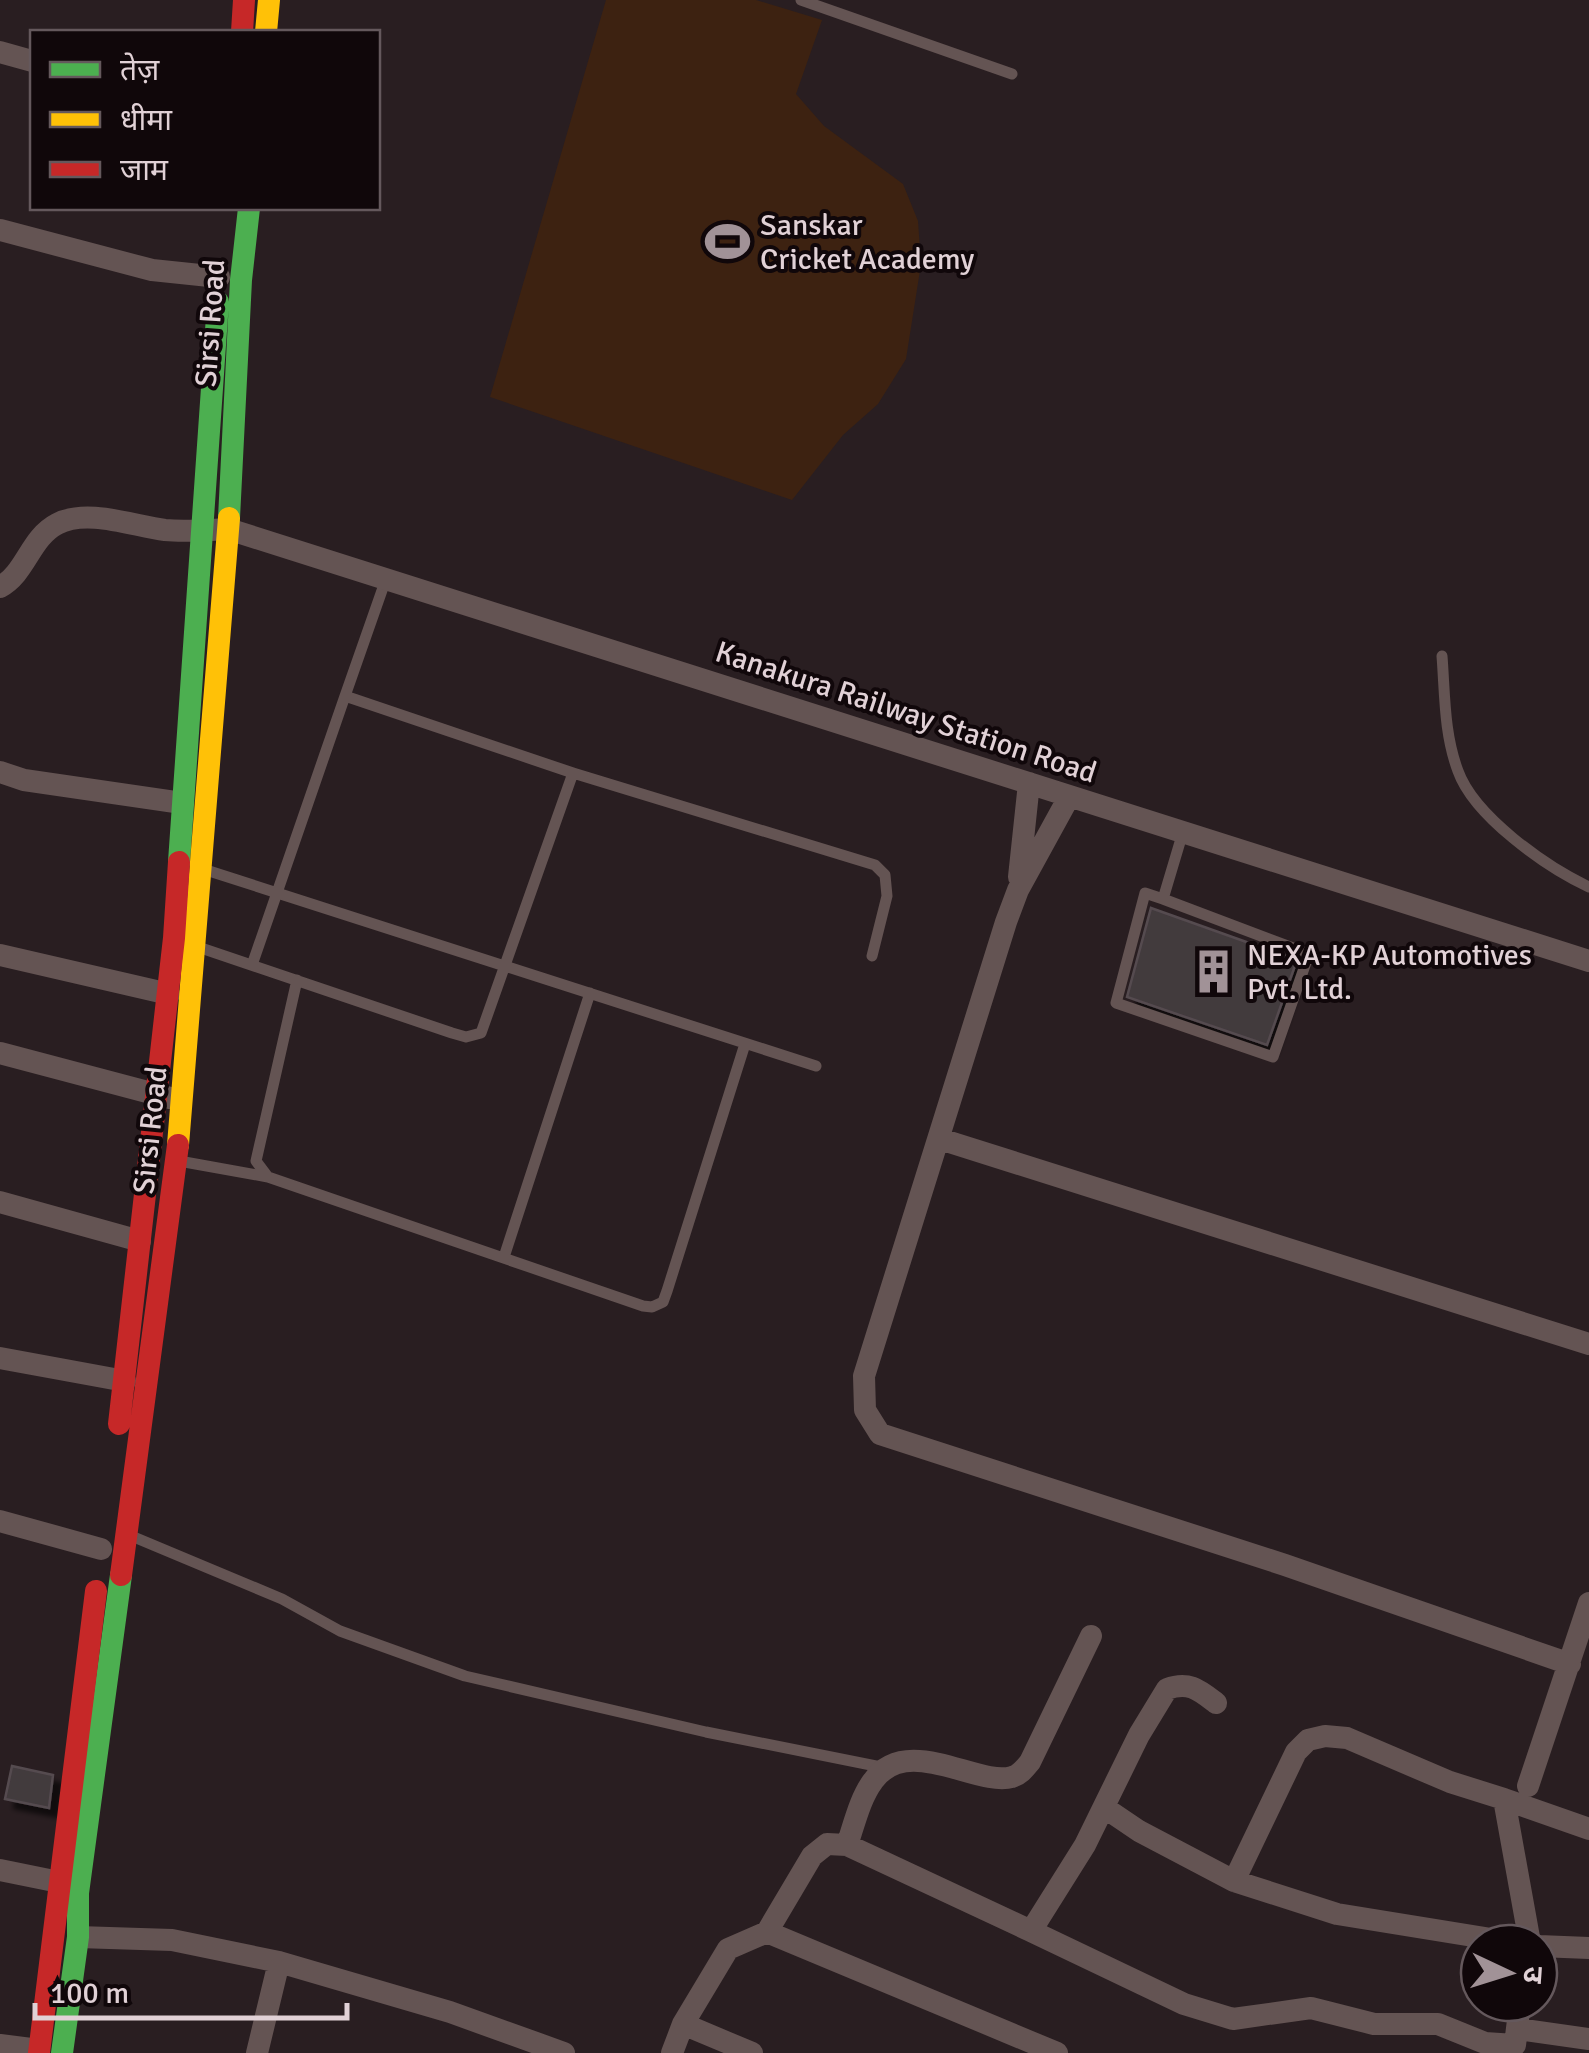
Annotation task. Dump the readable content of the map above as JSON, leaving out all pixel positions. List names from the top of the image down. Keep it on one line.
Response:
{"streets":{"main road":["Sirsi Road"],"street":["Kanakura Railway Station Road"]},"crossings":[["Sirsi Road","Kanakura Railway Station Road"]],"places":{"sports":["Sanskar Cricket Academy"],"building":["NEXA-KP Automotives Pvt. Ltd."]},"legend":["तेज़","धीमा","जाम"],"scale_bar":"100 m","north":"right"}
